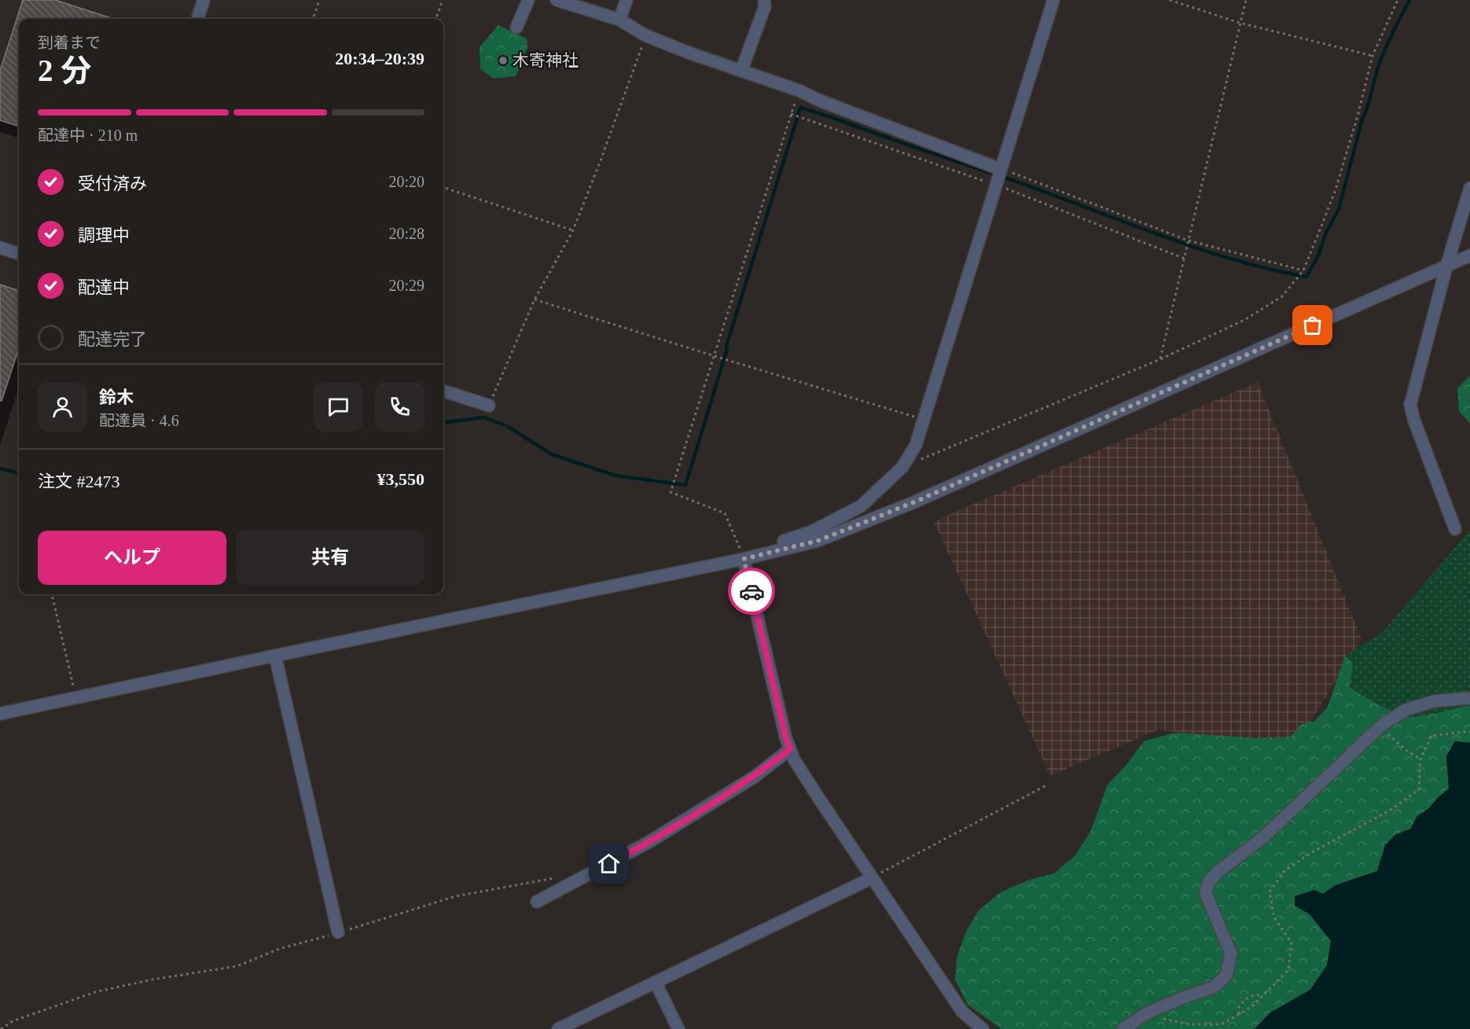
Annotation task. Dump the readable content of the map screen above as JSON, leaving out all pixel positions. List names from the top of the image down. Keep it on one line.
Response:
{"places":["木寄神社"],"page":{"heading":["2 分","到着まで","20:34–20:39"],"panel":["鈴木","配達員 · 4.6","注文 #2473","¥3,550"],"bar":"配達中 · 210 m","list":[["受付済み","20:20"],["調理中","20:28"],["配達中","20:29"],"配達完了"],"buttons":["ヘルプ","共有"]}}
